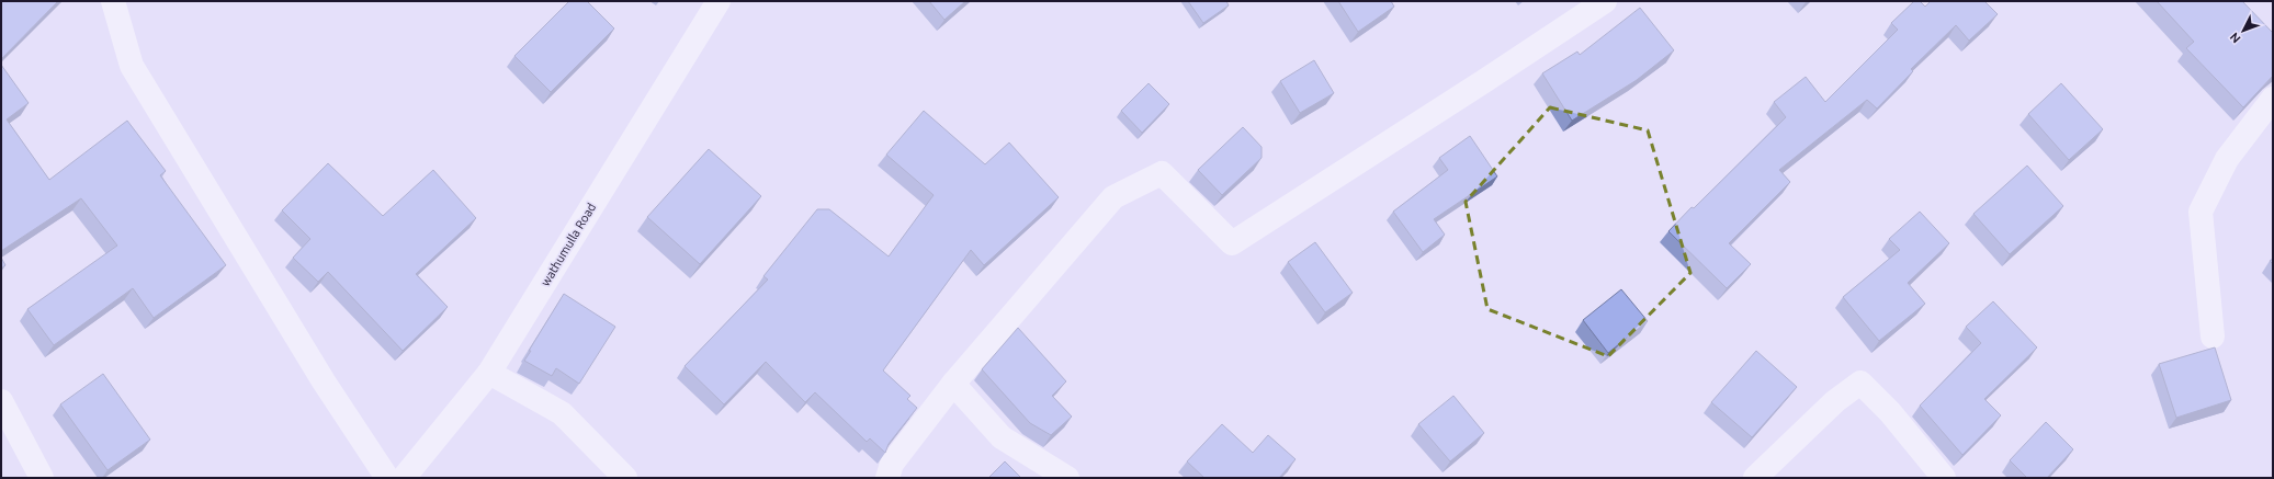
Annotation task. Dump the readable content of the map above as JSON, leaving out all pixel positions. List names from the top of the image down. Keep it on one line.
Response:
{"streets":{"street":["wathumulla Road"]},"north":"bottom left"}
